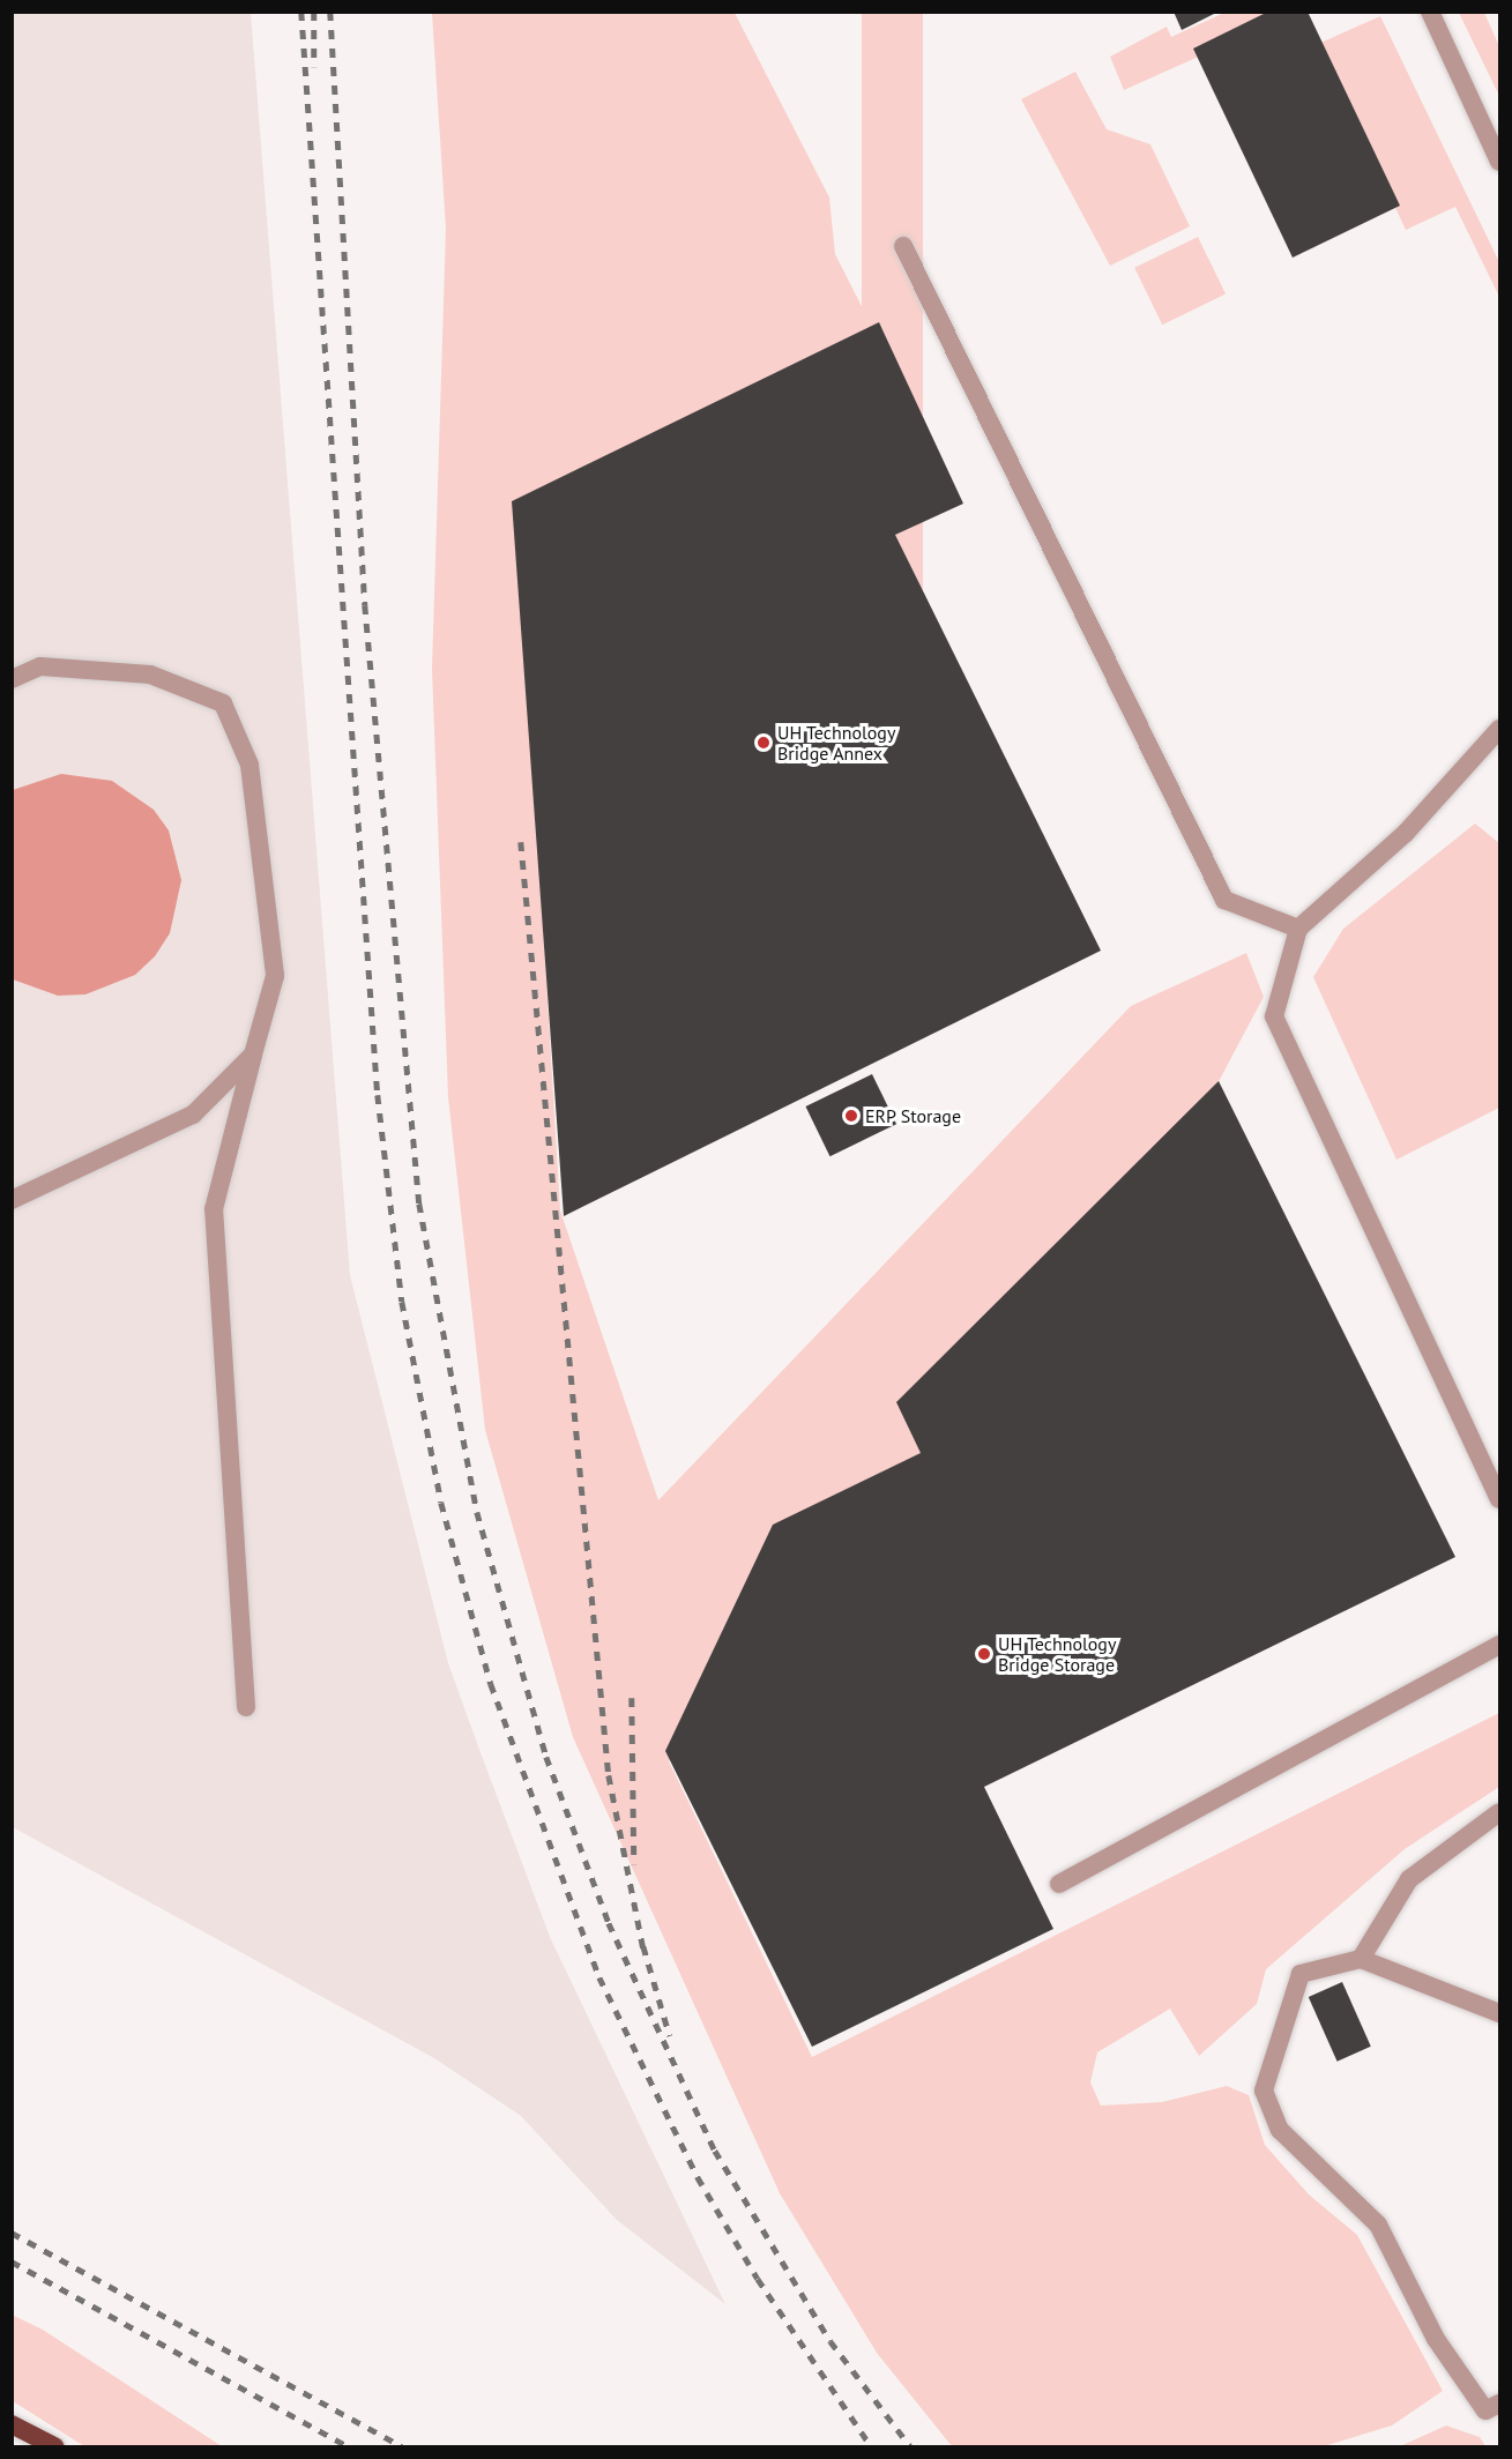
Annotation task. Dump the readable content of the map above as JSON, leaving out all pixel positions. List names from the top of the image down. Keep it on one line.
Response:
{"places":["UH Technology Bridge Annex","ERP Storage","UH Technology Bridge Storage"]}
